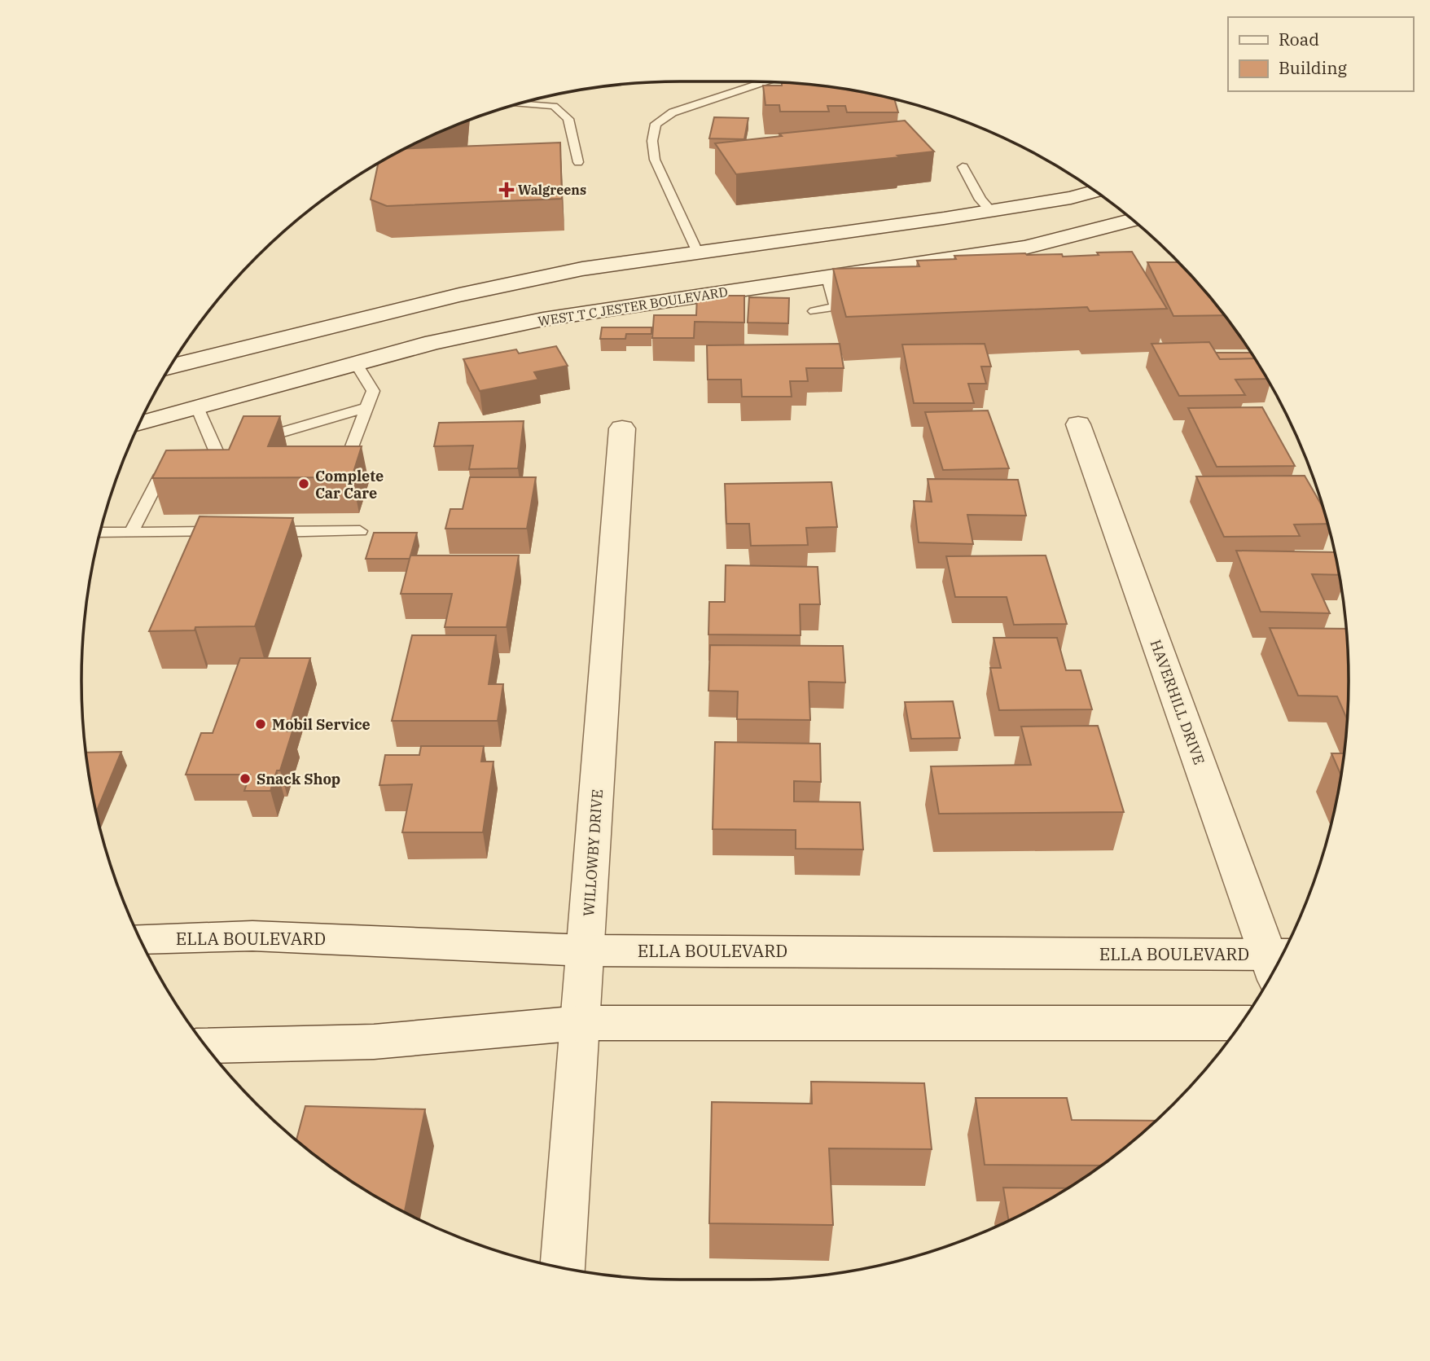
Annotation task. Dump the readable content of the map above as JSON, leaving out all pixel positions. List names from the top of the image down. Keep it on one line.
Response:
{"streets":{"main road":["WEST T C JESTER BOULEVARD","HAVERHILL DRIVE","WILLOWBY DRIVE","ELLA BOULEVARD"]},"crossings":[["WILLOWBY DRIVE","ELLA BOULEVARD"]],"places":{"health":["Walgreens"],"other":["Complete Car Care","Mobil Service","Snack Shop"]},"legend":["Road","Building"]}
